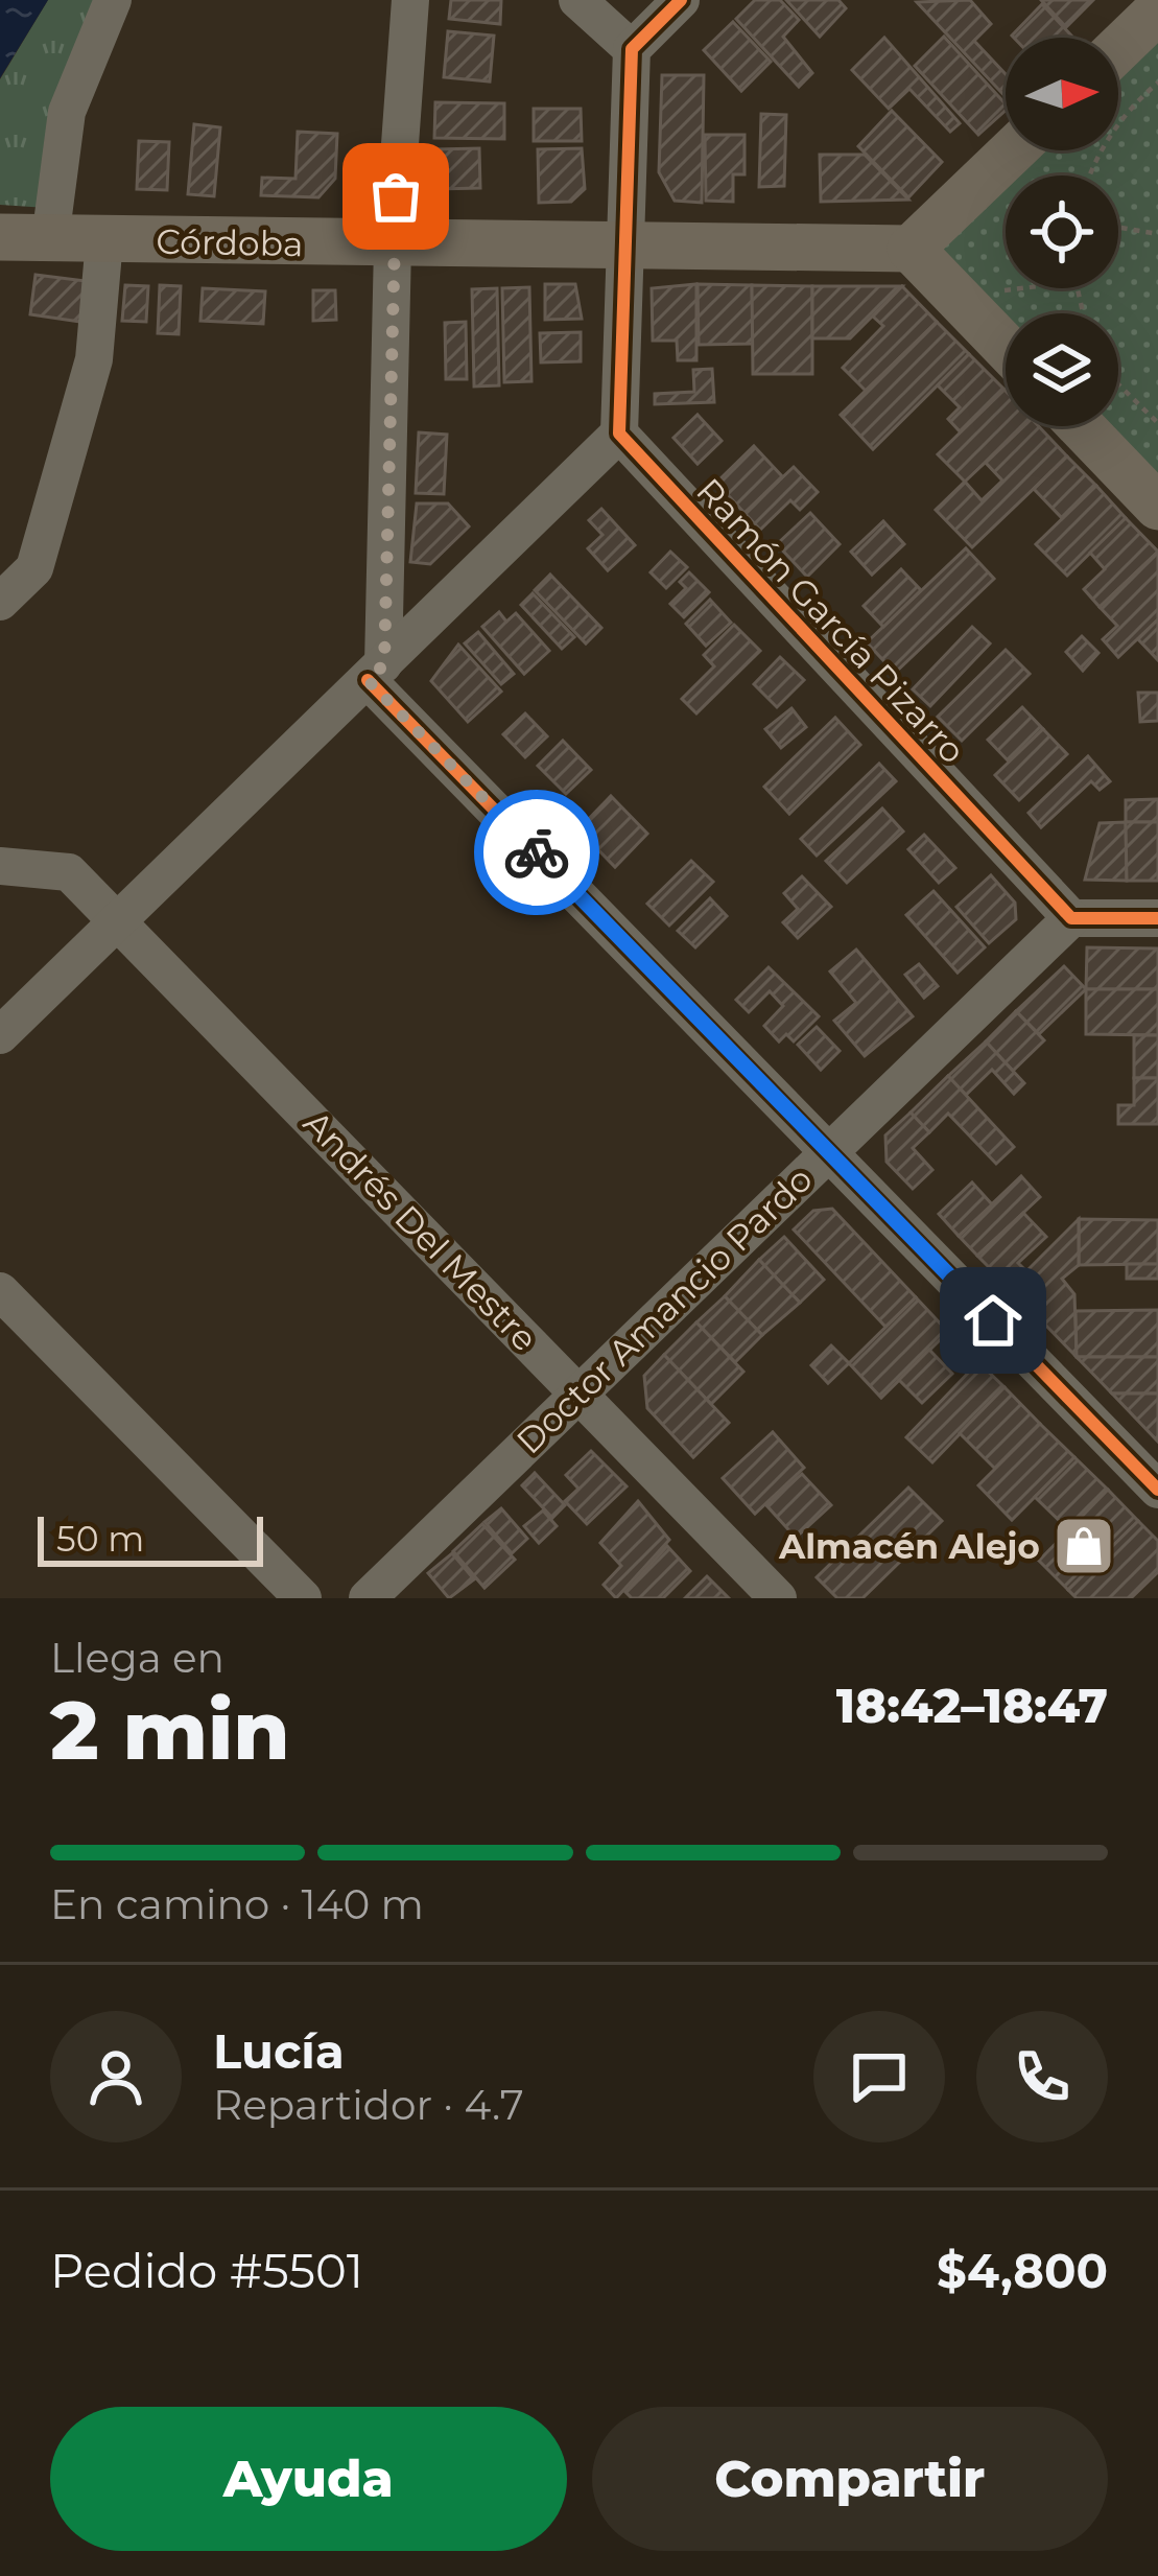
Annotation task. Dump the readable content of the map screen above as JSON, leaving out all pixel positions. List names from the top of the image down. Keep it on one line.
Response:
{"streets":{"main road":["Córdoba"],"street":["Ramón García Pizarro","Andrés Del Mestre","Doctor Amancio Pardo"]},"crossings":[["Ramón García Pizarro","Doctor Amancio Pardo"],["Andrés Del Mestre","Doctor Amancio Pardo"]],"places":{"shop":["Almacén Alejo"]},"scale_bar":"50 m","north":"right","page":{"scale":"50 m","heading":["2 min","Llega en","18:42–18:47"],"panel":["Lucía","Repartidor · 4.7","Pedido #5501","$4,800"],"bar":"En camino · 140 m","buttons":["Ayuda","Compartir"]}}
